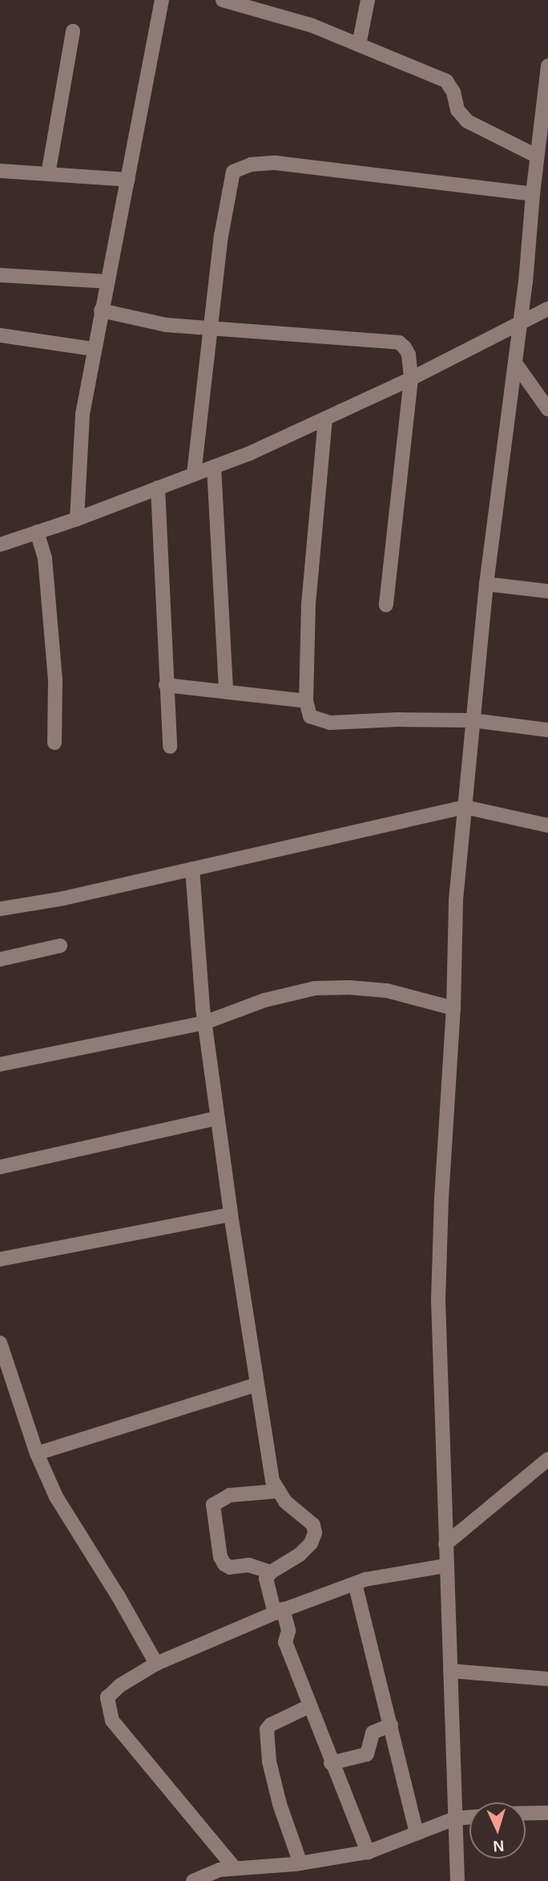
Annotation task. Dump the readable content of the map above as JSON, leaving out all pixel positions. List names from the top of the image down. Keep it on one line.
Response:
{"north":"bottom"}
